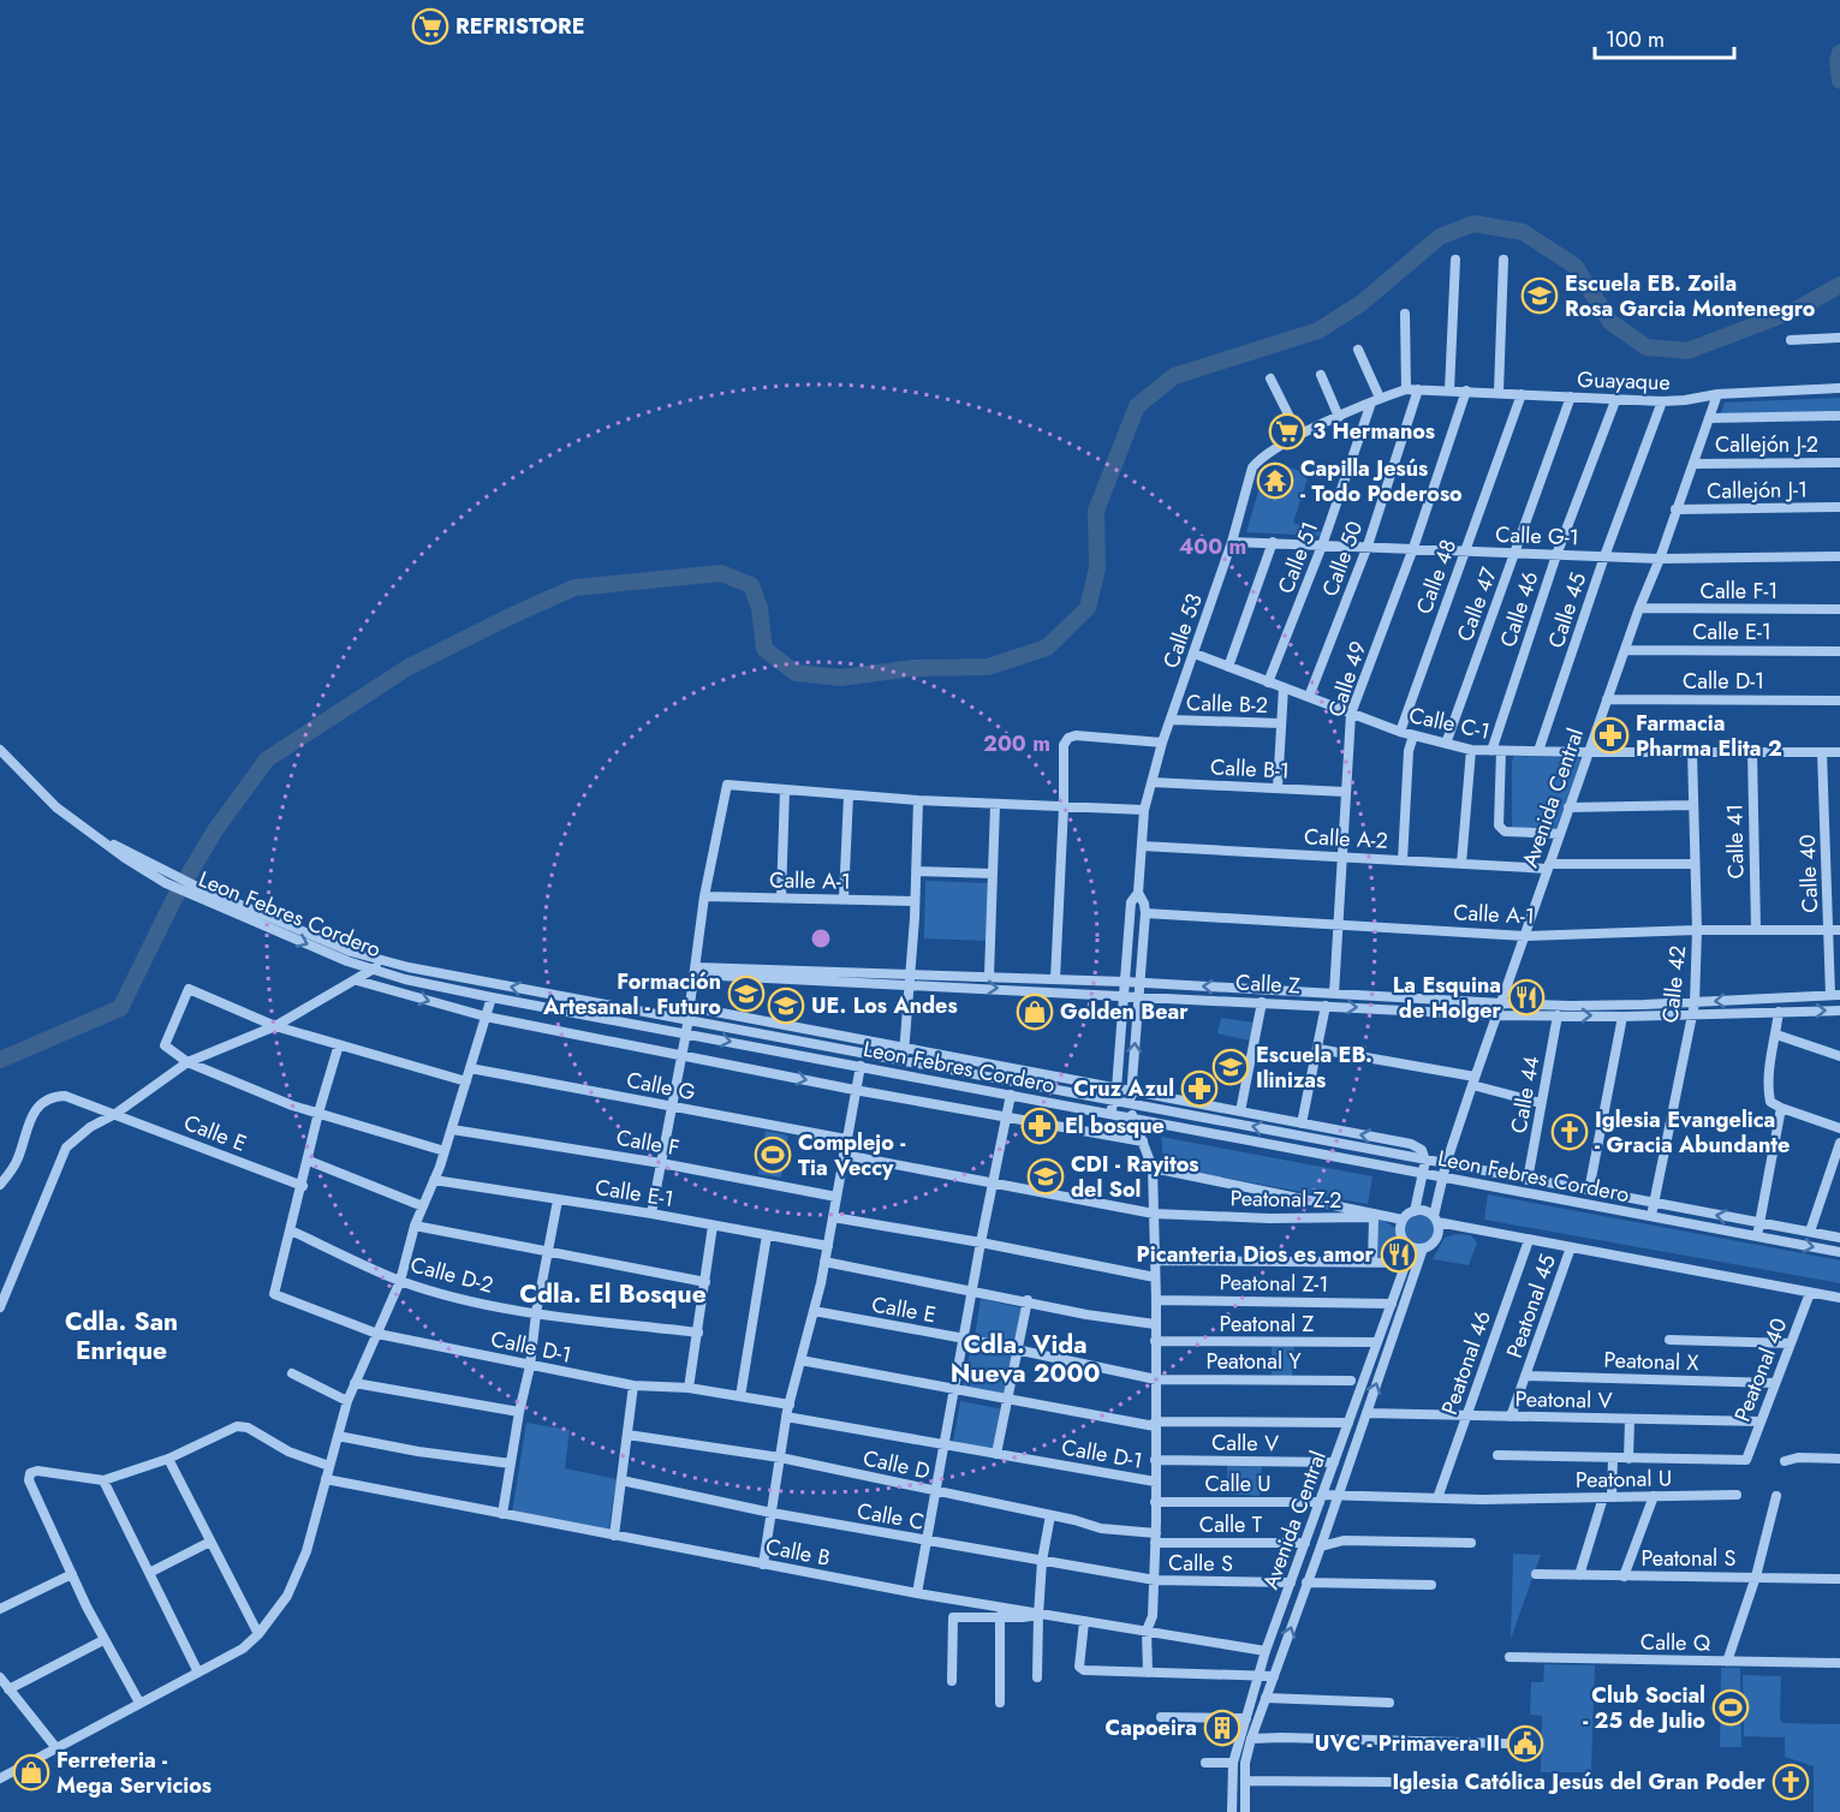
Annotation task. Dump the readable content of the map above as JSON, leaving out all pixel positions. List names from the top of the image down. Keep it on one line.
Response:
{"streets":{"street":["Guayaque","Callejón J-2","Callejón J-1","Calle G-1","Calle 51","Calle 50","Calle 48","Calle F-1","Calle 47","Calle 46","Calle 45","Calle 53","Calle E-1","Calle 49","Calle D-1","Calle B-2","Calle C-1","Calle B-1","Avenida Central","Calle A-2","Calle 41","Calle 40","Calle A-1","Leon Febres Cordero","Calle Z","Calle 42","Calle G","Calle 44","Calle E","Calle F","Peatonal Z-2","Calle D-2","Peatonal Z-1","Peatonal 45","Peatonal Z","Peatonal Y","Peatonal X","Peatonal 46","Peatonal 40","Peatonal V","Calle V","Calle D","Peatonal U","Calle U","Calle C","Calle T","Calle B","Peatonal S","Calle S","Calle Q"]},"crossings":[["Guayaque","Calle 50"],["Guayaque","Calle 48"],["Guayaque","Calle 47"],["Guayaque","Calle 46"],["Guayaque","Calle 45"],["Guayaque","Calle 53"],["Guayaque","Calle 49"],["Guayaque","Avenida Central"],["Callejón J-2","Avenida Central"],["Callejón J-1","Avenida Central"],["Calle G-1","Calle 51"],["Calle G-1","Calle 50"],["Calle G-1","Calle 48"],["Calle G-1","Calle 47"],["Calle G-1","Calle 46"],["Calle G-1","Calle 45"],["Calle G-1","Calle 53"],["Calle G-1","Calle 49"],["Calle G-1","Avenida Central"],["Calle 51","Calle 53"],["Calle 51","Calle C-1"],["Calle 50","Calle C-1"],["Calle 48","Calle C-1"],["Calle F-1","Avenida Central"],["Calle 47","Calle C-1"],["Calle 46","Calle C-1"],["Calle 46","Avenida Central"],["Calle 45","Calle C-1"],["Calle 53","Calle D-1"],["Calle 53","Calle B-2"],["Calle 53","Calle C-1"],["Calle 53","Calle B-1"],["Calle 53","Calle A-2"],["Calle 53","Calle A-1"],["Calle 53","Leon Febres Cordero"],["Calle 53","Calle Z"],["Calle 53","Calle E"],["Calle 53","Peatonal Z-2"],["Calle 53","Peatonal Z-1"],["Calle 53","Peatonal Z"],["Calle 53","Peatonal Y"],["Calle 53","Calle V"],["Calle 53","Calle D"],["Calle 53","Calle U"],["Calle 53","Calle C"],["Calle 53","Calle T"],["Calle 53","Calle B"],["Calle 53","Calle S"],["Calle E-1","Avenida Central"],["Calle 49","Calle C-1"],["Calle 49","Calle B-1"],["Calle 49","Calle A-2"],["Calle 49","Calle A-1"],["Calle 49","Calle Z"],["Calle D-1","Avenida Central"],["Calle D-1","Calle D-2"],["Calle C-1","Avenida Central"],["Calle C-1","Calle 41"],["Calle C-1","Calle 40"],["Calle C-1","Calle 42"],["Avenida Central","Calle A-2"],["Avenida Central","Calle A-1"],["Avenida Central","Leon Febres Cordero"],["Avenida Central","Calle Z"],["Avenida Central","Peatonal Z-1"],["Avenida Central","Peatonal Z"],["Avenida Central","Peatonal V"],["Avenida Central","Calle V"],["Avenida Central","Calle U"],["Avenida Central","Calle T"],["Avenida Central","Calle B"],["Avenida Central","Calle S"],["Calle A-2","Calle 42"],["Calle 41","Calle A-1"],["Calle 40","Calle A-1"],["Calle 40","Calle Z"],["Calle A-1","Calle 42"],["Leon Febres Cordero","Calle 42"],["Leon Febres Cordero","Calle 44"],["Calle Z","Calle 42"],["Calle Z","Calle 44"],["Calle E","Peatonal Y"],["Peatonal 45","Peatonal X"],["Peatonal 45","Peatonal V"],["Peatonal X","Peatonal 40"],["Peatonal 46","Peatonal V"],["Peatonal 46","Peatonal U"],["Peatonal 46","Calle U"],["Peatonal 40","Peatonal V"],["Calle D","Calle T"],["Peatonal U","Calle U"],["Calle C","Calle S"]],"districts":["Cdla. El Bosque","Cdla. San Enrique","Cdla. Vida Nueva 2000"],"places":{"supermarket":["REFRISTORE","3 Hermanos"],"school or university":["Escuela EB. Zoila Rosa Garcia Montenegro","Formación Artesanal - Futuro","UE. Los Andes","Escuela EB. Ilinizas","CDI - Rayitos del Sol"],"temple":["Capilla Jesús - Todo Poderoso"],"pharmacy":["Farmacia Pharma Elita 2","Cruz Azul","El bosque"],"restaurant":["La Esquina de Holger","Picanteria Dios es amor"],"shop":["Golden Bear","Ferreteria - Mega Servicios"],"church":["Iglesia Evangelica - Gracia Abundante","Iglesia Católica Jesús del Gran Poder"],"sports":["Complejo - Tia Veccy","Club Social - 25 de Julio"],"building":["Capoeira"],"public building":["UVC - Primavera II"]},"scale_bar":"100 m","rings":["400 m","200 m"]}
